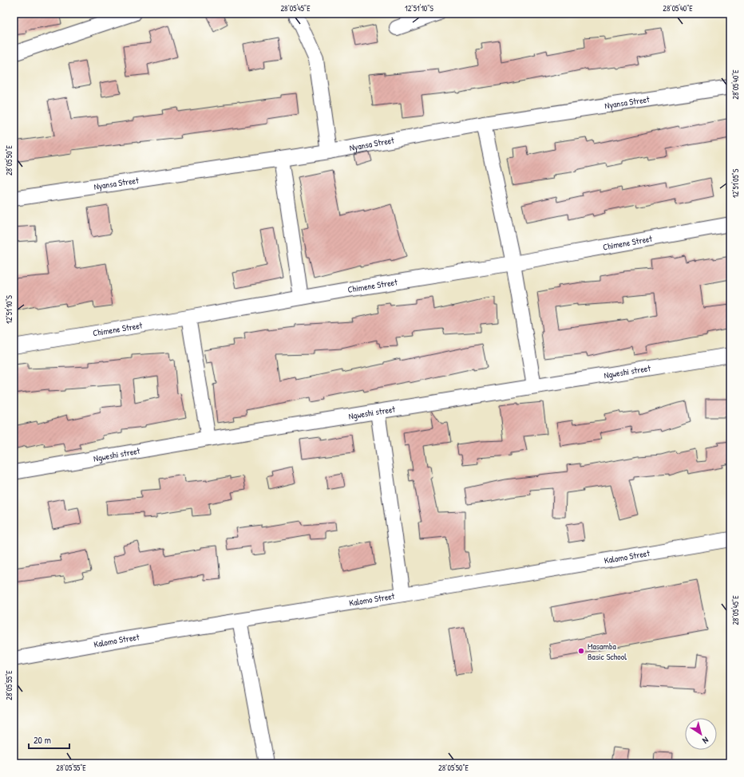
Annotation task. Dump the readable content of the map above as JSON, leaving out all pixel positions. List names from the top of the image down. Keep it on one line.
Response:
{"streets":{"street":["Nyansa Street","Chimene Street","Ngweshi street","Kalomo Street"]},"places":["Masamba Basic School"],"scale_bar":"20 m","north":"bottom right","coordinates":["28°05'45\"E","12°51'10\"S","28°05'40\"E","28°05'50\"E","12°51'05\"S","28°05'55\"E"]}
